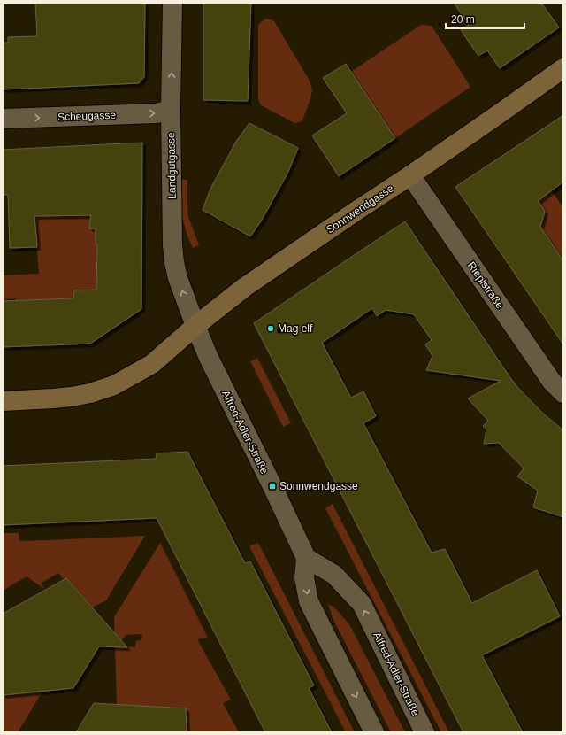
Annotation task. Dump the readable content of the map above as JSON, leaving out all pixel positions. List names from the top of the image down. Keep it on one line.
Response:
{"streets":{"main road":["Sonnwendgasse"],"street":["Scheugasse","Landgutgasse","Rieplstraße","Alfred-Adler-Straße"]},"crossings":[["Scheugasse","Landgutgasse"],["Landgutgasse","Sonnwendgasse"],["Landgutgasse","Alfred-Adler-Straße"],["Sonnwendgasse","Rieplstraße"],["Sonnwendgasse","Alfred-Adler-Straße"]],"one_way":["Scheugasse","Landgutgasse"],"places":{"other":["Mag elf"],"transit":["Sonnwendgasse"]},"scale_bar":"20 m"}
